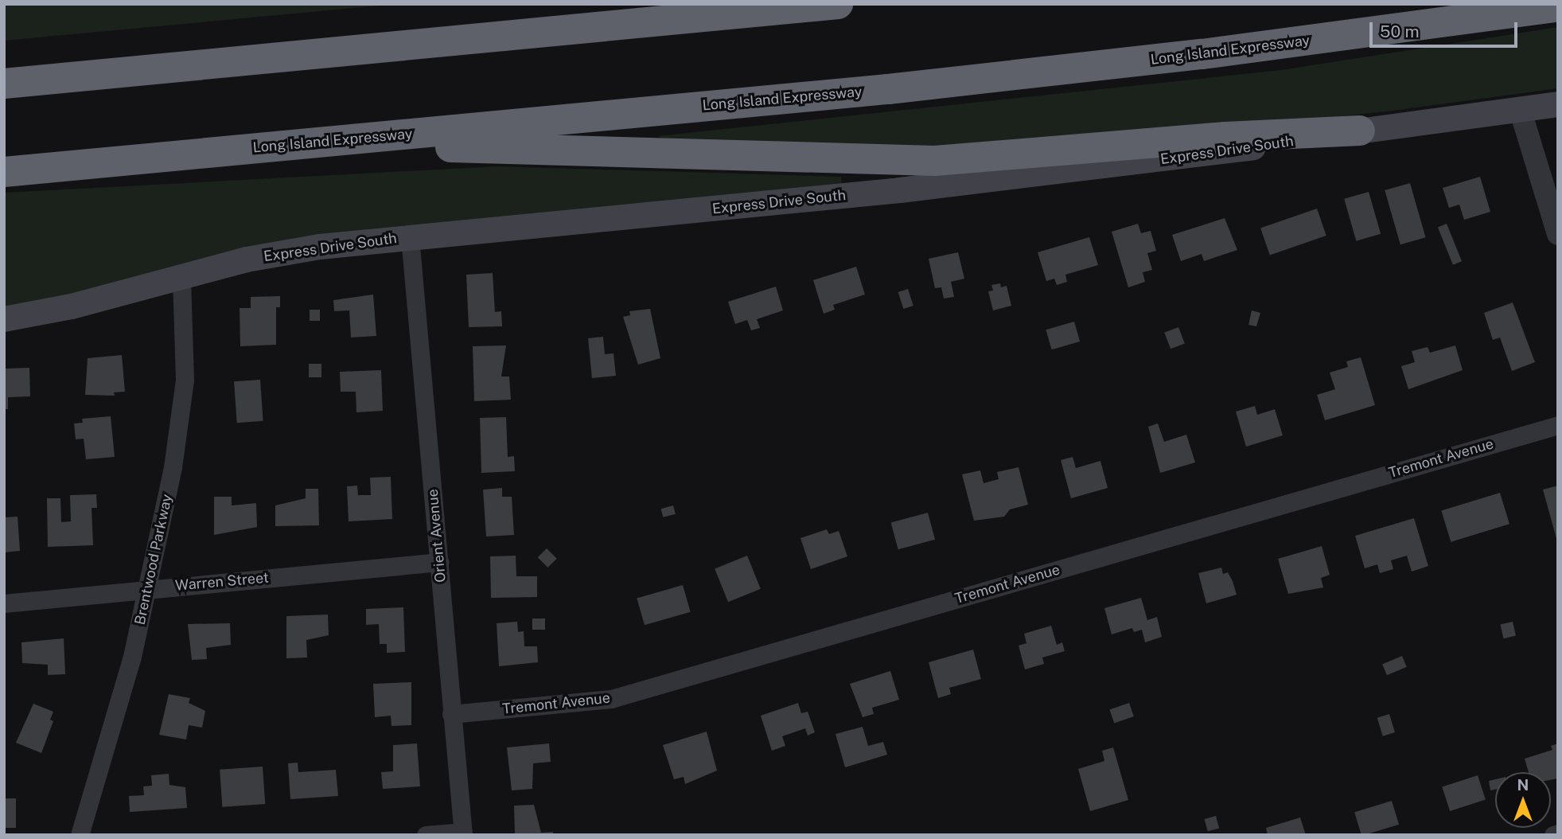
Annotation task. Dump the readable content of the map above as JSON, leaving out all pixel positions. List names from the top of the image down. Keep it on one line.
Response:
{"streets":{"highway":["Long Island Expressway"],"main road":["Express Drive South"],"street":["Tremont Avenue","Orient Avenue","Brentwood Parkway","Warren Street"]},"crossings":[["Express Drive South","Orient Avenue"],["Express Drive South","Brentwood Parkway"],["Tremont Avenue","Orient Avenue"],["Orient Avenue","Warren Street"],["Brentwood Parkway","Warren Street"]],"scale_bar":"50 m","north":"top"}
